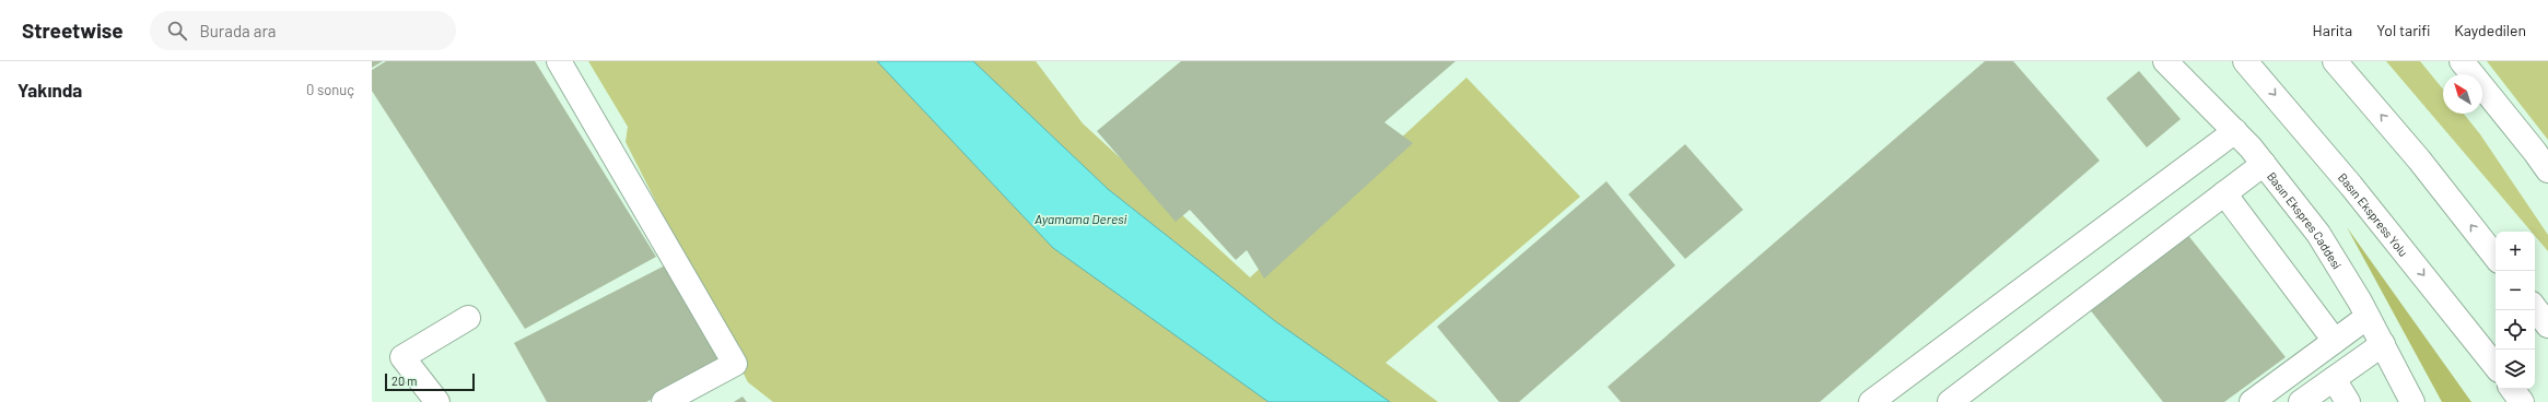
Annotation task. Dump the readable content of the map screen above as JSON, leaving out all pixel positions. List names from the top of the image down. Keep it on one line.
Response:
{"streets":{"main road":["Basın Ekspress Yolu","Basın Ekspres Caddesi"]},"water":["Ayamama Deresi"],"scale_bar":"20 m","north":"top left","page":{"header":"Streetwise","search":"Burada ara","nav":["Harita","Yol tarifi","Kaydedilen"],"heading":["Yakında","0 sonuç"],"map_buttons":["+","−"],"scale":"20 m"}}
